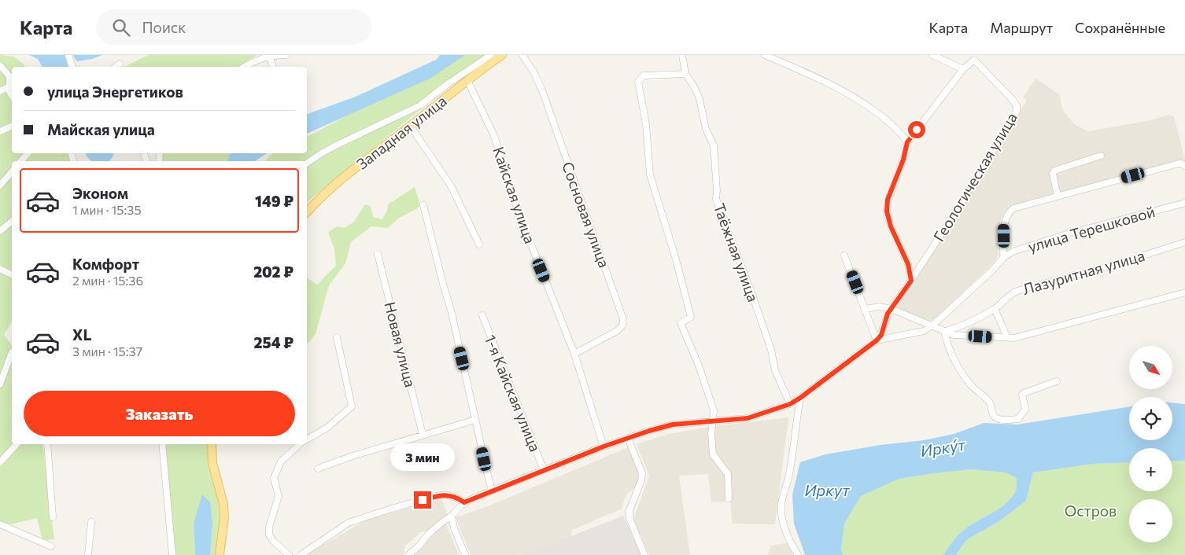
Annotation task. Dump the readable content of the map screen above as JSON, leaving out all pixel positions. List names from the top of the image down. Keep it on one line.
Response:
{"streets":{"main road":["Западная улица"],"street":["Геологическая улица","Кайская улица","Сосновая улица","улица Терешковой","Таёжная улица","Лазуритная улица","Новая улица","1-я Кайская улица"]},"crossings":[["Западная улица","Кайская улица"],["Кайская улица","Сосновая улица"]],"water":["Ирку́т","Иркут"],"parks":["Остров"],"north":"bottom right","page":{"header":"Карта","search":"Поиск","nav":["Карта","Маршрут","Сохранённые"],"banner":["улица Энергетиков","Майская улица"],"list":[{"name":"Эконом","note":"1 мин · 15:35","value":"149 ₽"},{"name":"Комфорт","note":"2 мин · 15:36","value":"202 ₽"},{"name":"XL","note":"3 мин · 15:37","value":"254 ₽"}],"map_buttons":["+","−"],"buttons":"Заказать","bubble":"3 мин"}}
